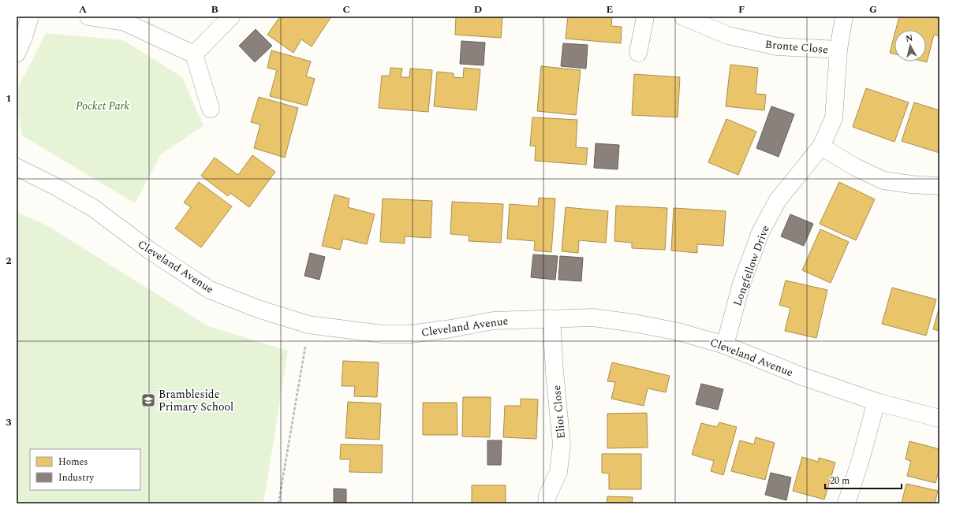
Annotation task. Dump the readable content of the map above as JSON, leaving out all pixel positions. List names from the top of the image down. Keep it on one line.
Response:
{"streets":{"street":["Bronte Close","Longfellow Drive","Cleveland Avenue","Eliot Close"]},"crossings":[["Bronte Close","Longfellow Drive"],["Longfellow Drive","Cleveland Avenue"],["Cleveland Avenue","Eliot Close"]],"parks":["Pocket Park"],"places":{"school or university":["Brambleside Primary School"]},"legend":["Homes","Industry"],"scale_bar":"20 m","north":"top","grid":{"columns":["A","B","C","D","E","F","G"],"rows":["1","2","3"]}}
